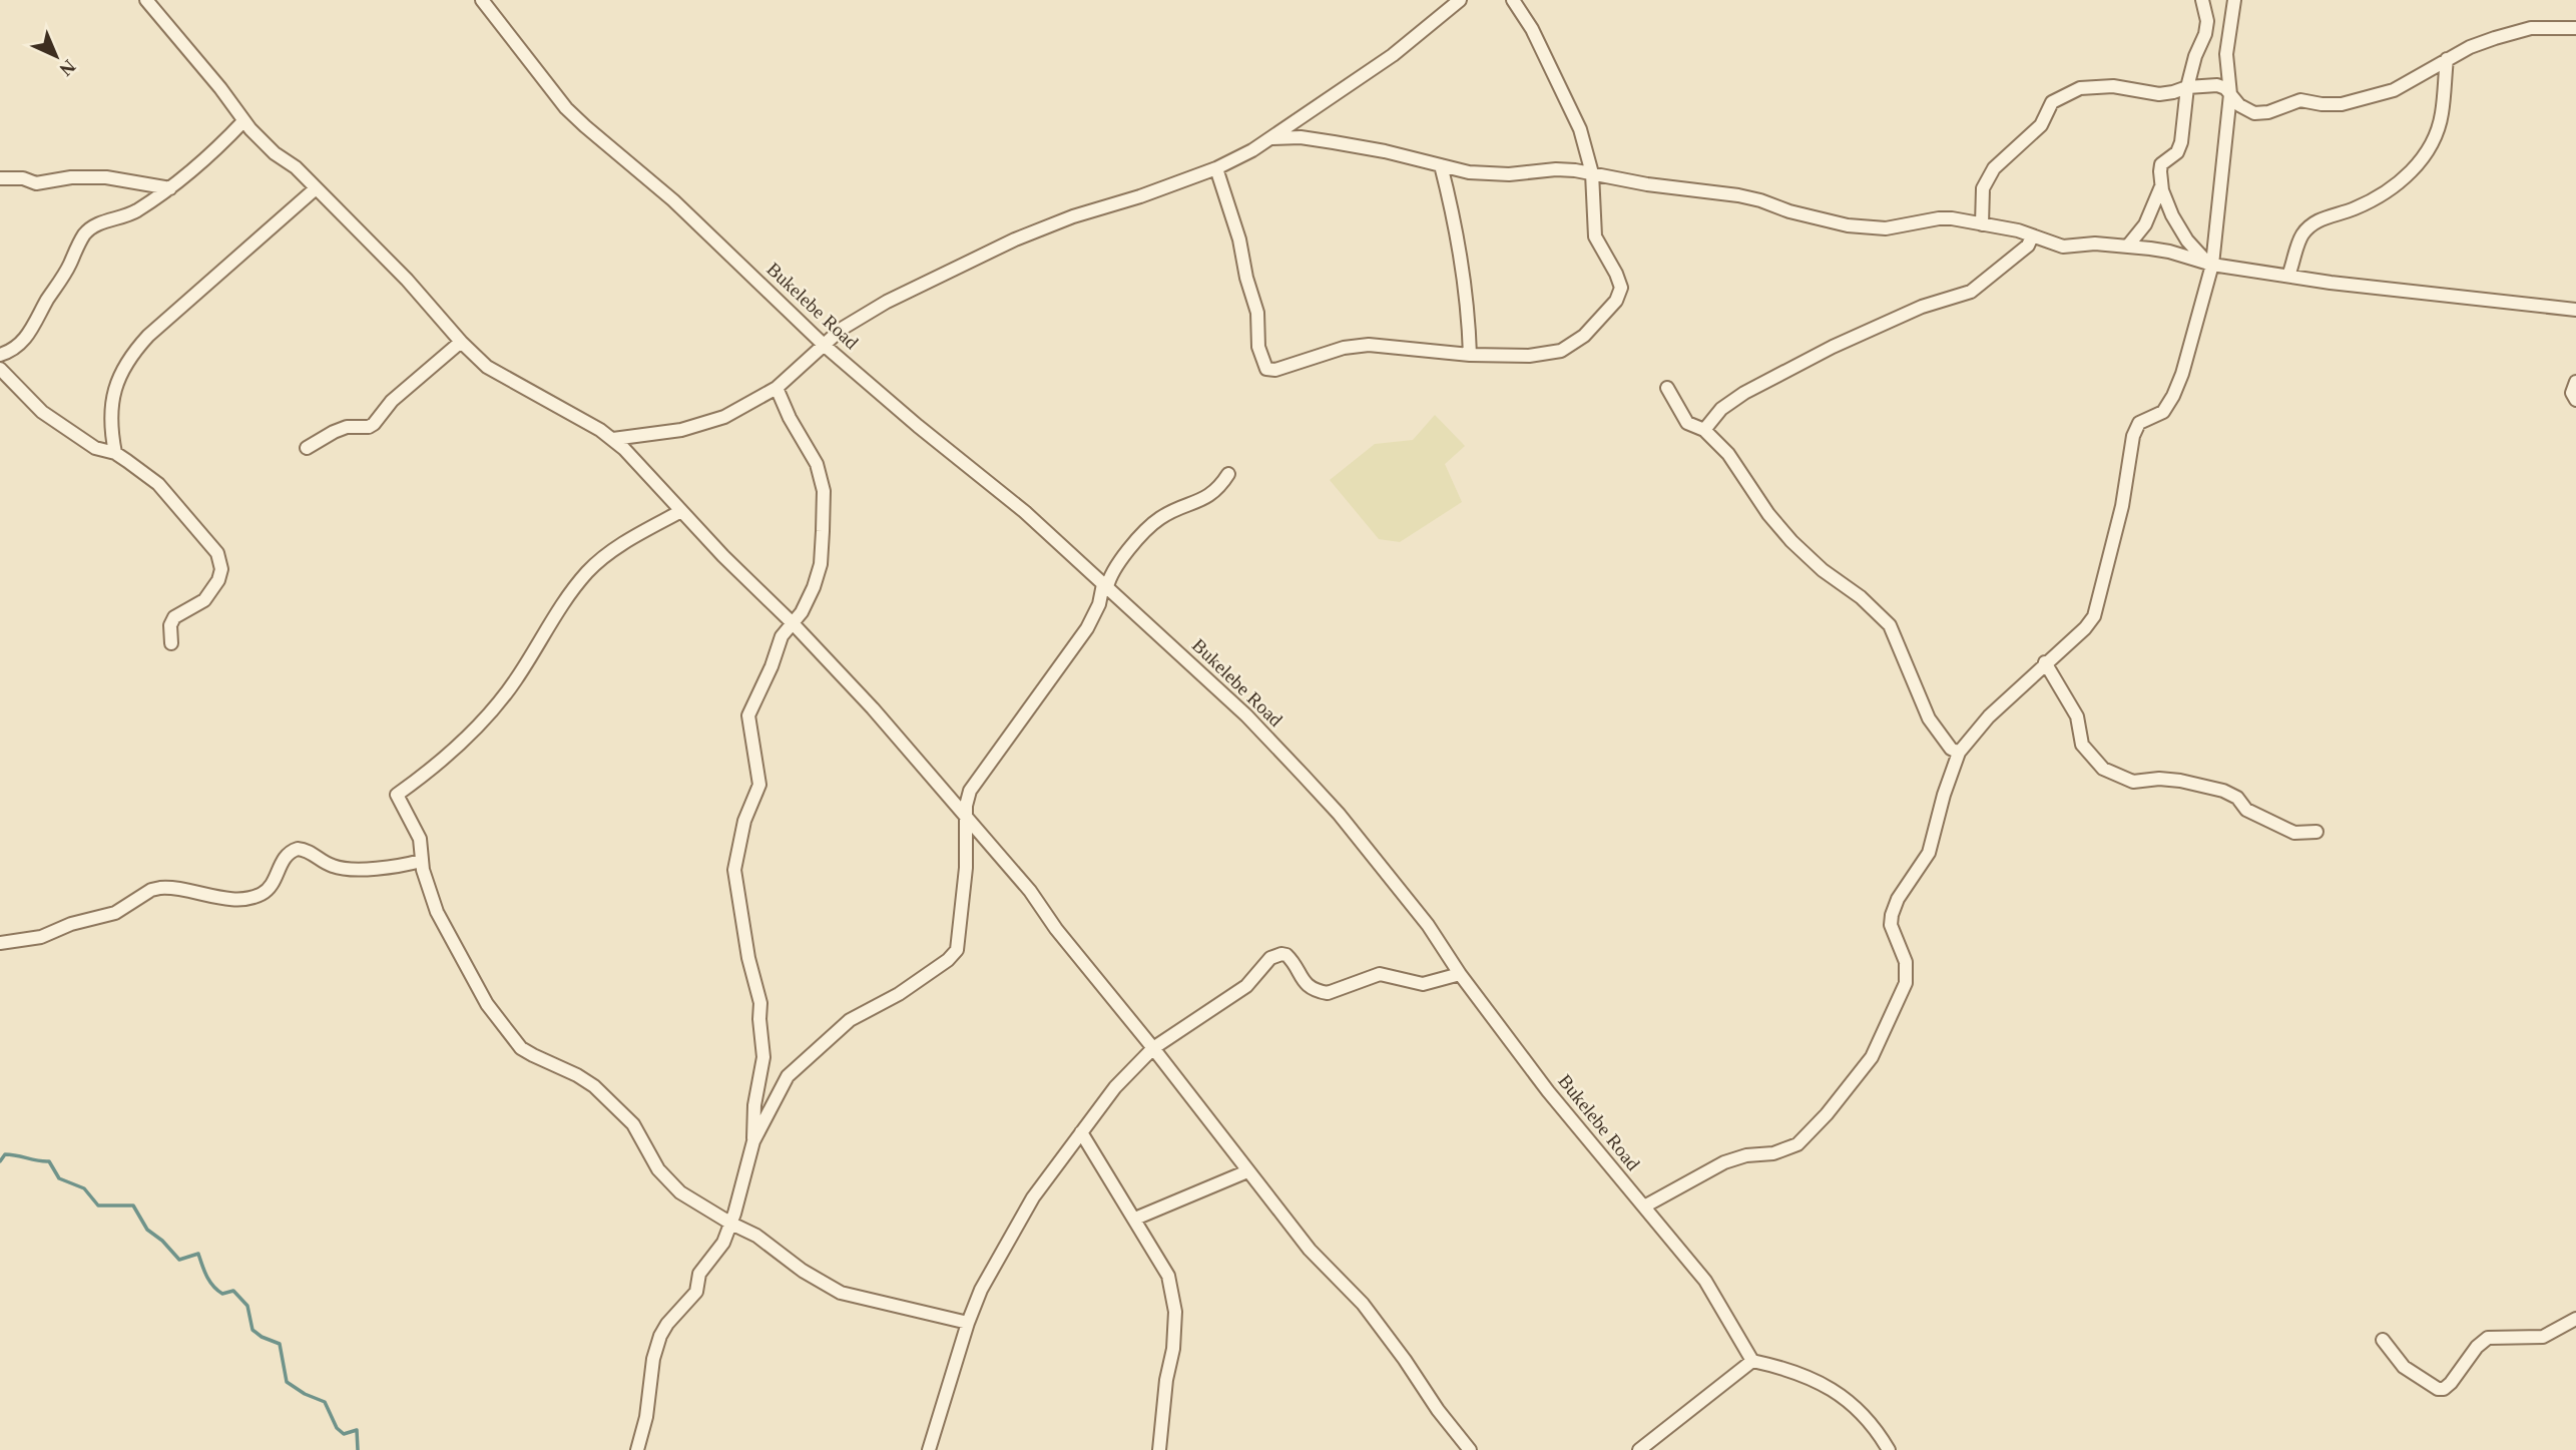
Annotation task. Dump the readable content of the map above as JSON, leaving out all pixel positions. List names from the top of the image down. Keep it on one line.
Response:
{"streets":{"street":["Bukelebe Road"]},"north":"bottom right"}
